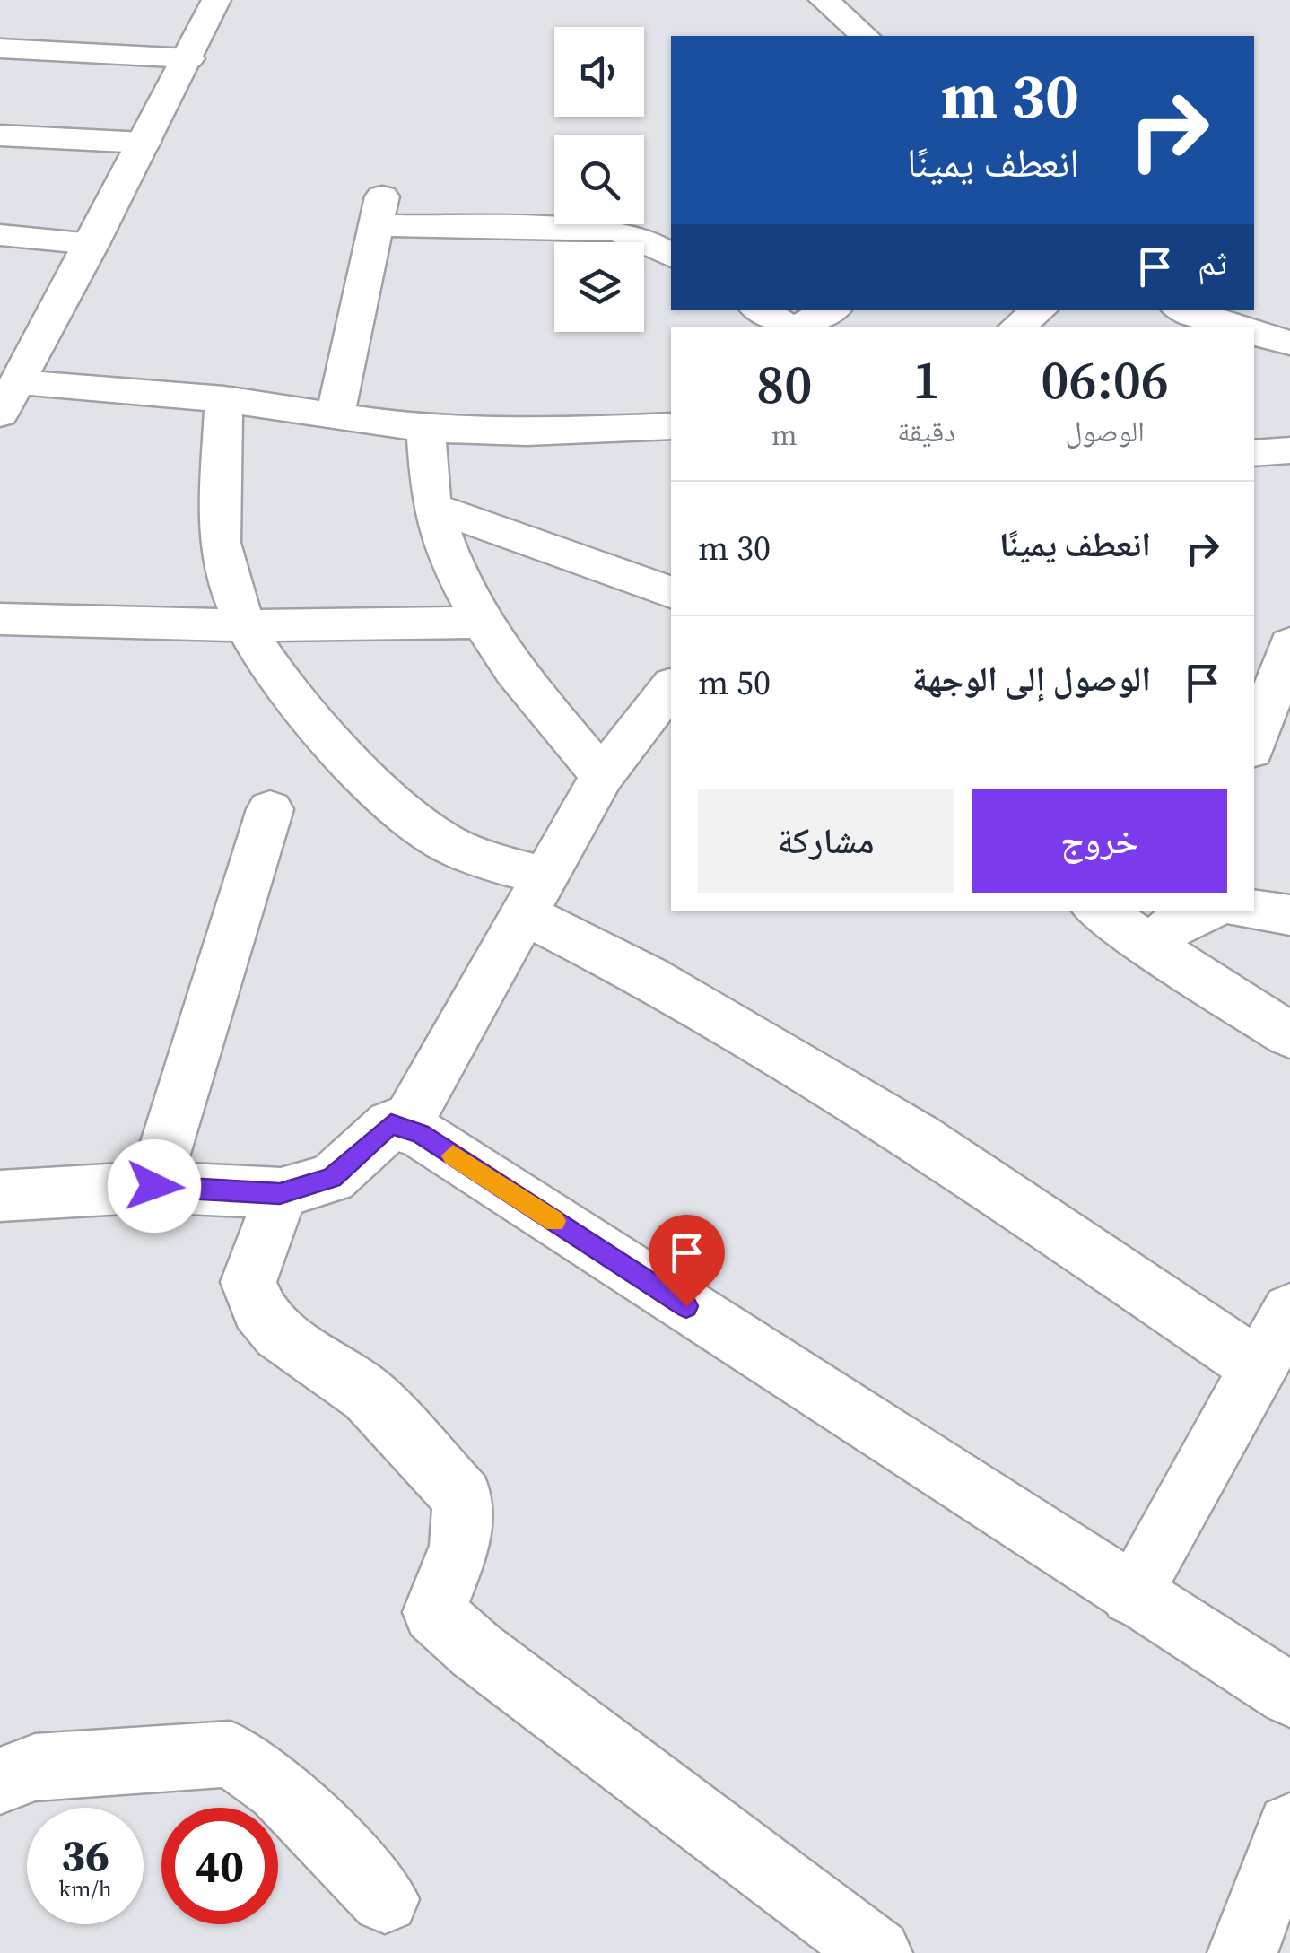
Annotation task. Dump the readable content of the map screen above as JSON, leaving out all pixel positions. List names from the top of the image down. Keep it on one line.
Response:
{"page":{"turn":["30 m","انعطف يمينًا"],"then":"ثم","eta":["06:06","الوصول","1","دقيقة","80","m"],"list":[{"name":"انعطف يمينًا","value":"30 m"},{"name":"الوصول إلى الوجهة","value":"50 m"}],"buttons":["خروج","مشاركة"],"speed":"36 km/h","limit":"40"}}
